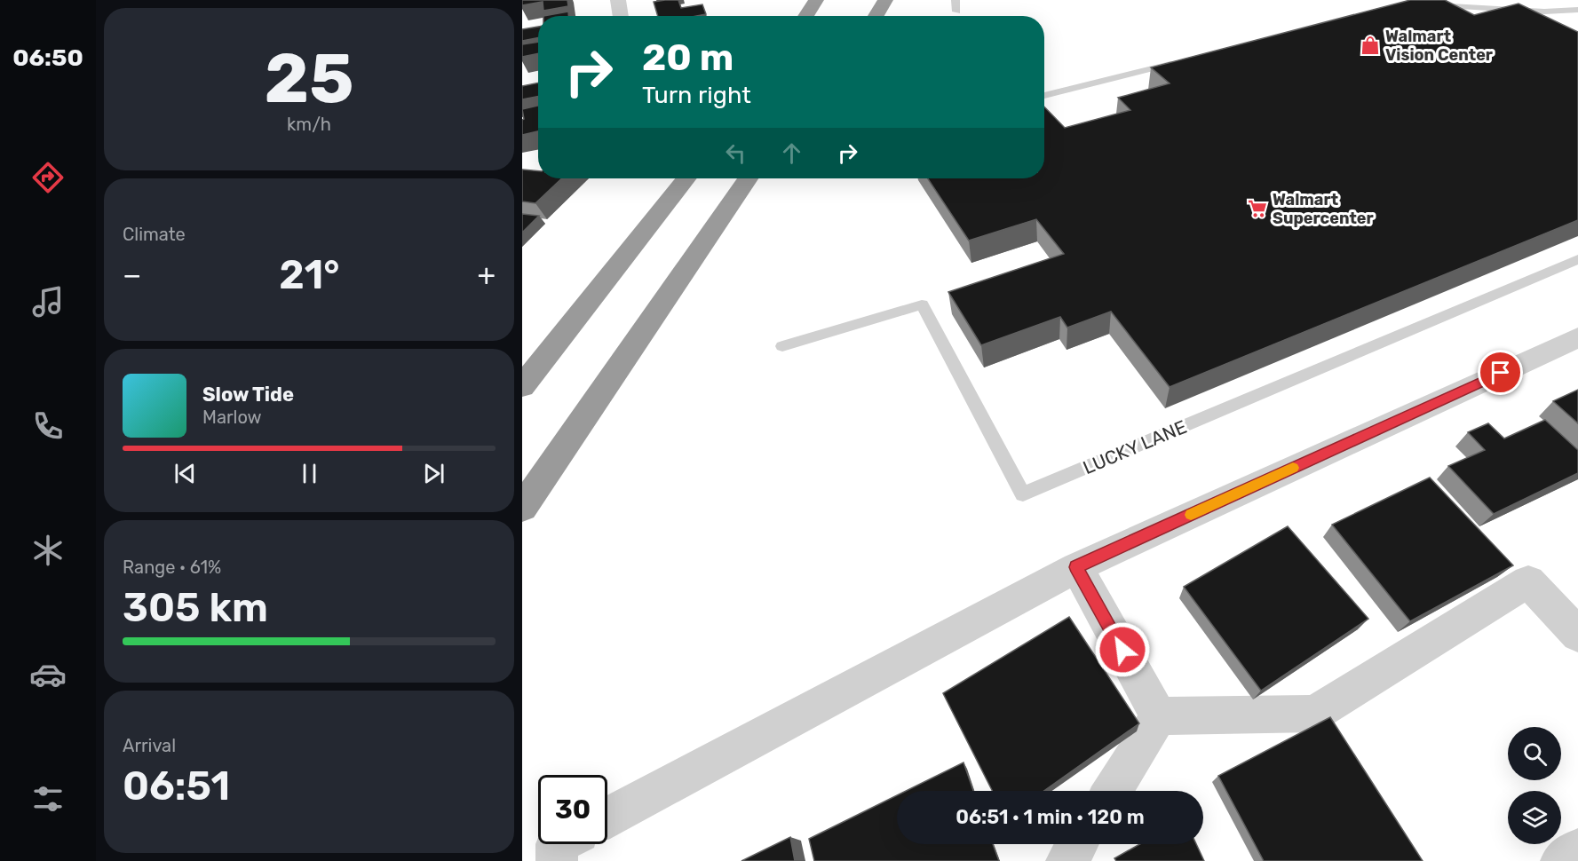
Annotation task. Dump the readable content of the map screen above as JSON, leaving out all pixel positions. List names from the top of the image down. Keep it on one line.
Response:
{"streets":{"lane":["LUCKY LANE"]},"places":{"shop":["Walmart Vision Center"],"supermarket":["Walmart Supercenter"]},"page":{"tabs":"06:50","tile":[["25","km/h"],"Climate",["Range · 61%","305 km"],["Arrival","06:51"]],"turn":["20 m","Turn right"],"heat":["−","21°","+"],"song":["Slow Tide","Marlow"],"limit":"30","trip":"06:51 · 1 min · 120 m"}}
